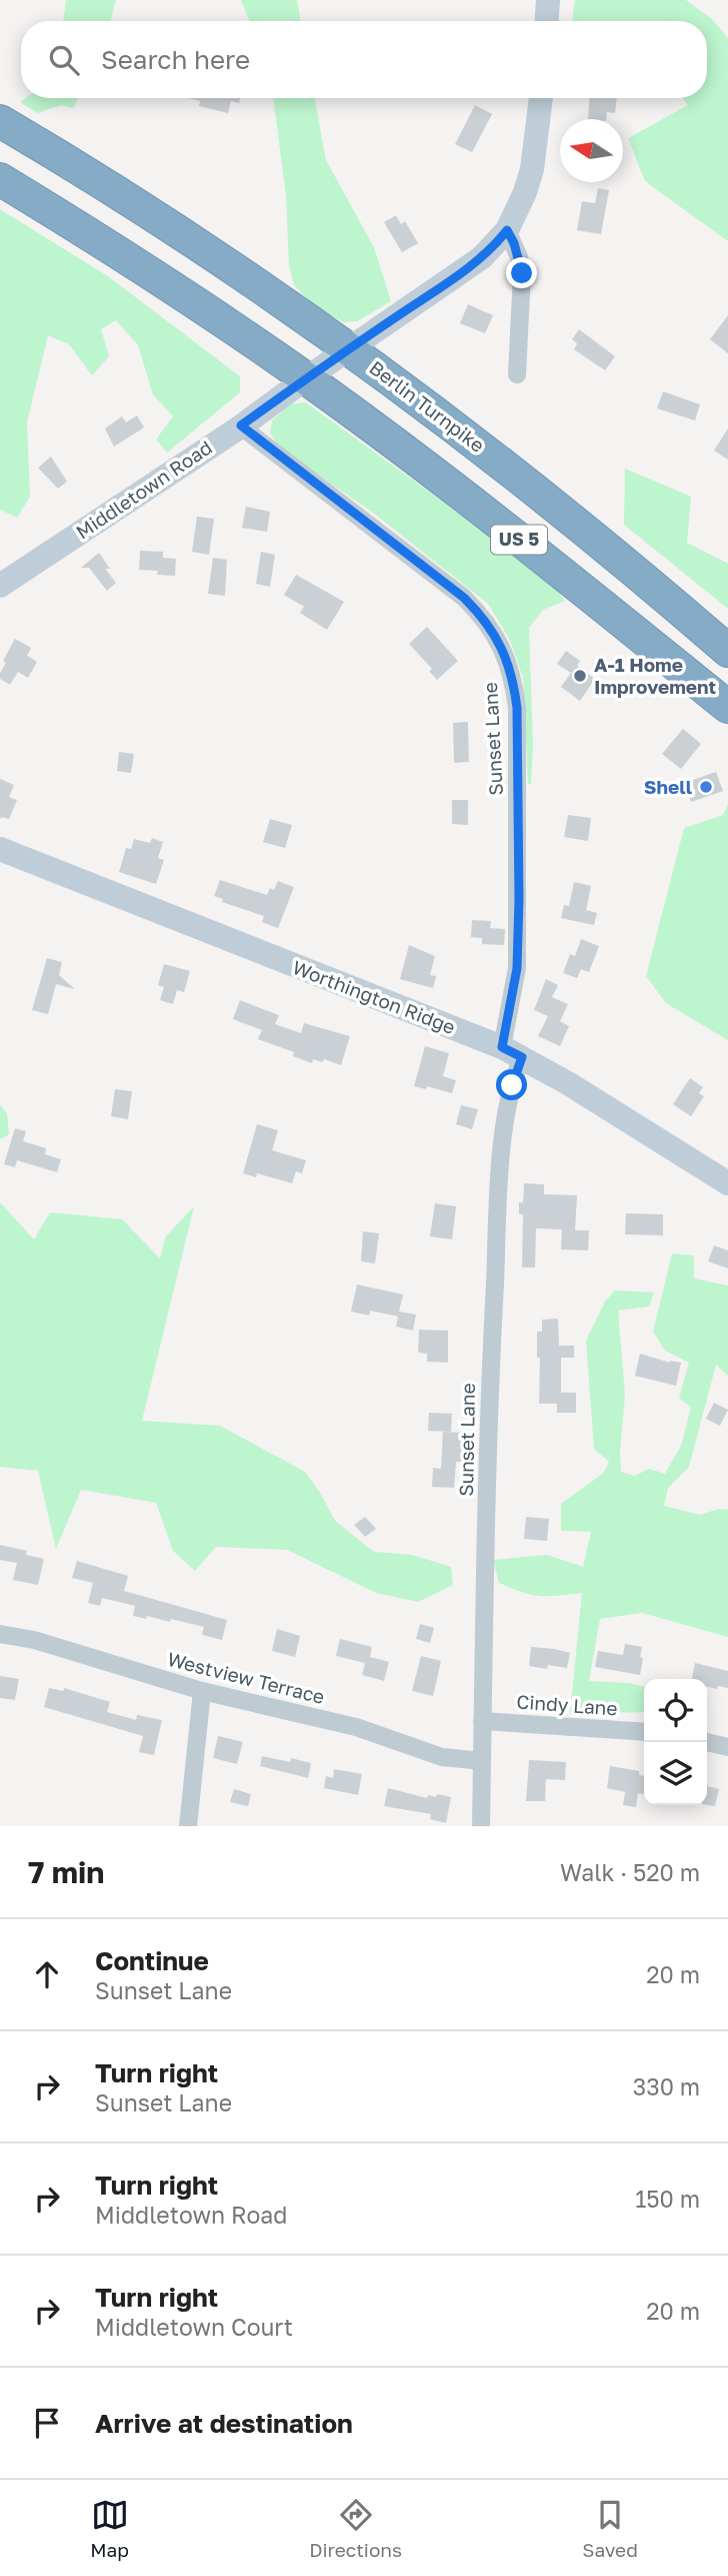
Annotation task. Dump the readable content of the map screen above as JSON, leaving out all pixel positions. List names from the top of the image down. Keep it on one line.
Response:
{"streets":{"highway":["Berlin Turnpike","US 5"],"street":["Middletown Road","Sunset Lane","Worthington Ridge","Westview Terrace","Cindy Lane"]},"crossings":[["Berlin Turnpike","Middletown Road"],["Middletown Road","US 5"],["Middletown Road","Sunset Lane"],["Sunset Lane","Worthington Ridge"],["Sunset Lane","Westview Terrace"],["Sunset Lane","Cindy Lane"]],"places":["A-1 Home Improvement","Shell"],"north":"left","page":{"search":"Search here","heading":["7 min","Walk · 520 m"],"list":[["Continue","Sunset Lane","20 m"],["Turn right","Sunset Lane","330 m"],["Turn right","Middletown Road","150 m"],["Turn right","Middletown Court","20 m"],"Arrive at destination"],"nav":["Map","Directions","Saved"]}}
